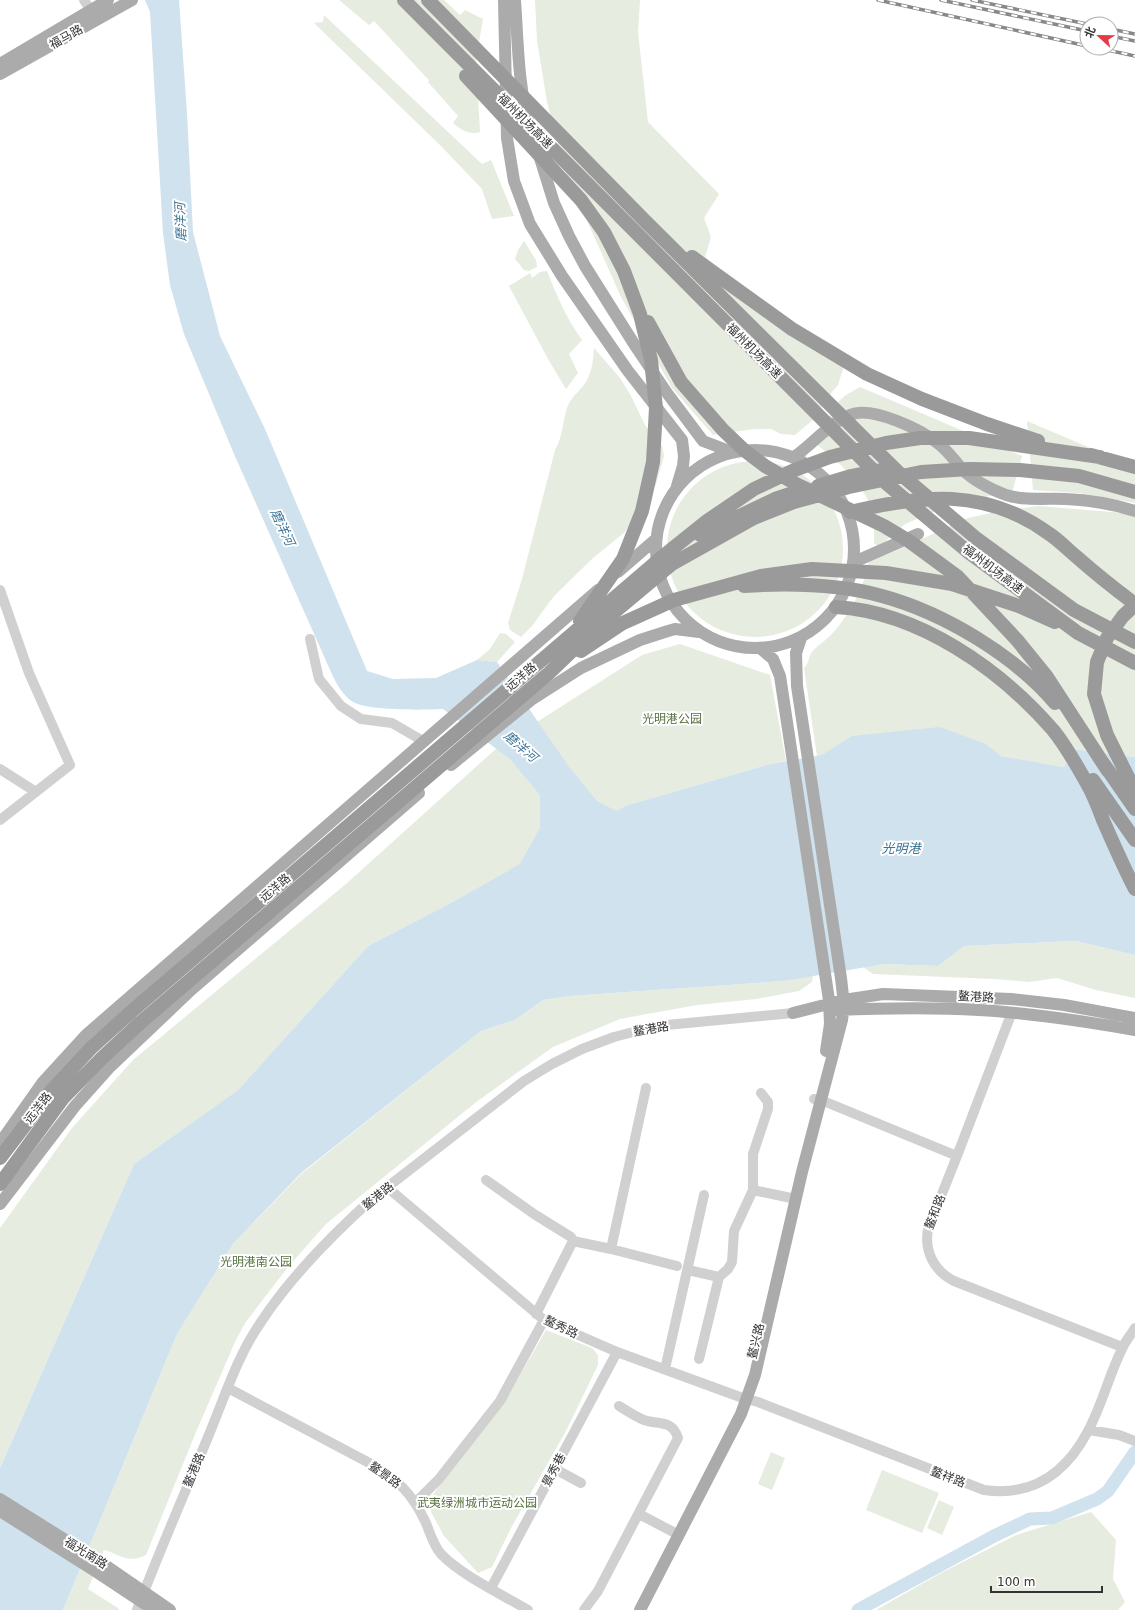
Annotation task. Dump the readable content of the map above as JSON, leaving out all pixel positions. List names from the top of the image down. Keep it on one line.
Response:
{"streets":{"highway":["福州机场高速","远洋路"],"main road":["福马路","鳌港路","鳌兴路","福光南路"],"street":["鳌和路","鳌秀路","景秀巷","鳌景路","鳌祥路"]},"crossings":[["鳌港路","鳌和路"],["鳌港路","鳌秀路"],["鳌港路","鳌景路"],["鳌港路","福光南路"],["鳌和路","鳌祥路"],["鳌秀路","鳌兴路"],["鳌秀路","景秀巷"],["鳌秀路","鳌祥路"],["鳌兴路","鳌祥路"],["景秀巷","鳌景路"]],"water":["磨洋河","光明港"],"parks":["光明港公园","光明港南公园","武夷绿洲城市运动公园"],"scale_bar":"100 m","north":"left"}
